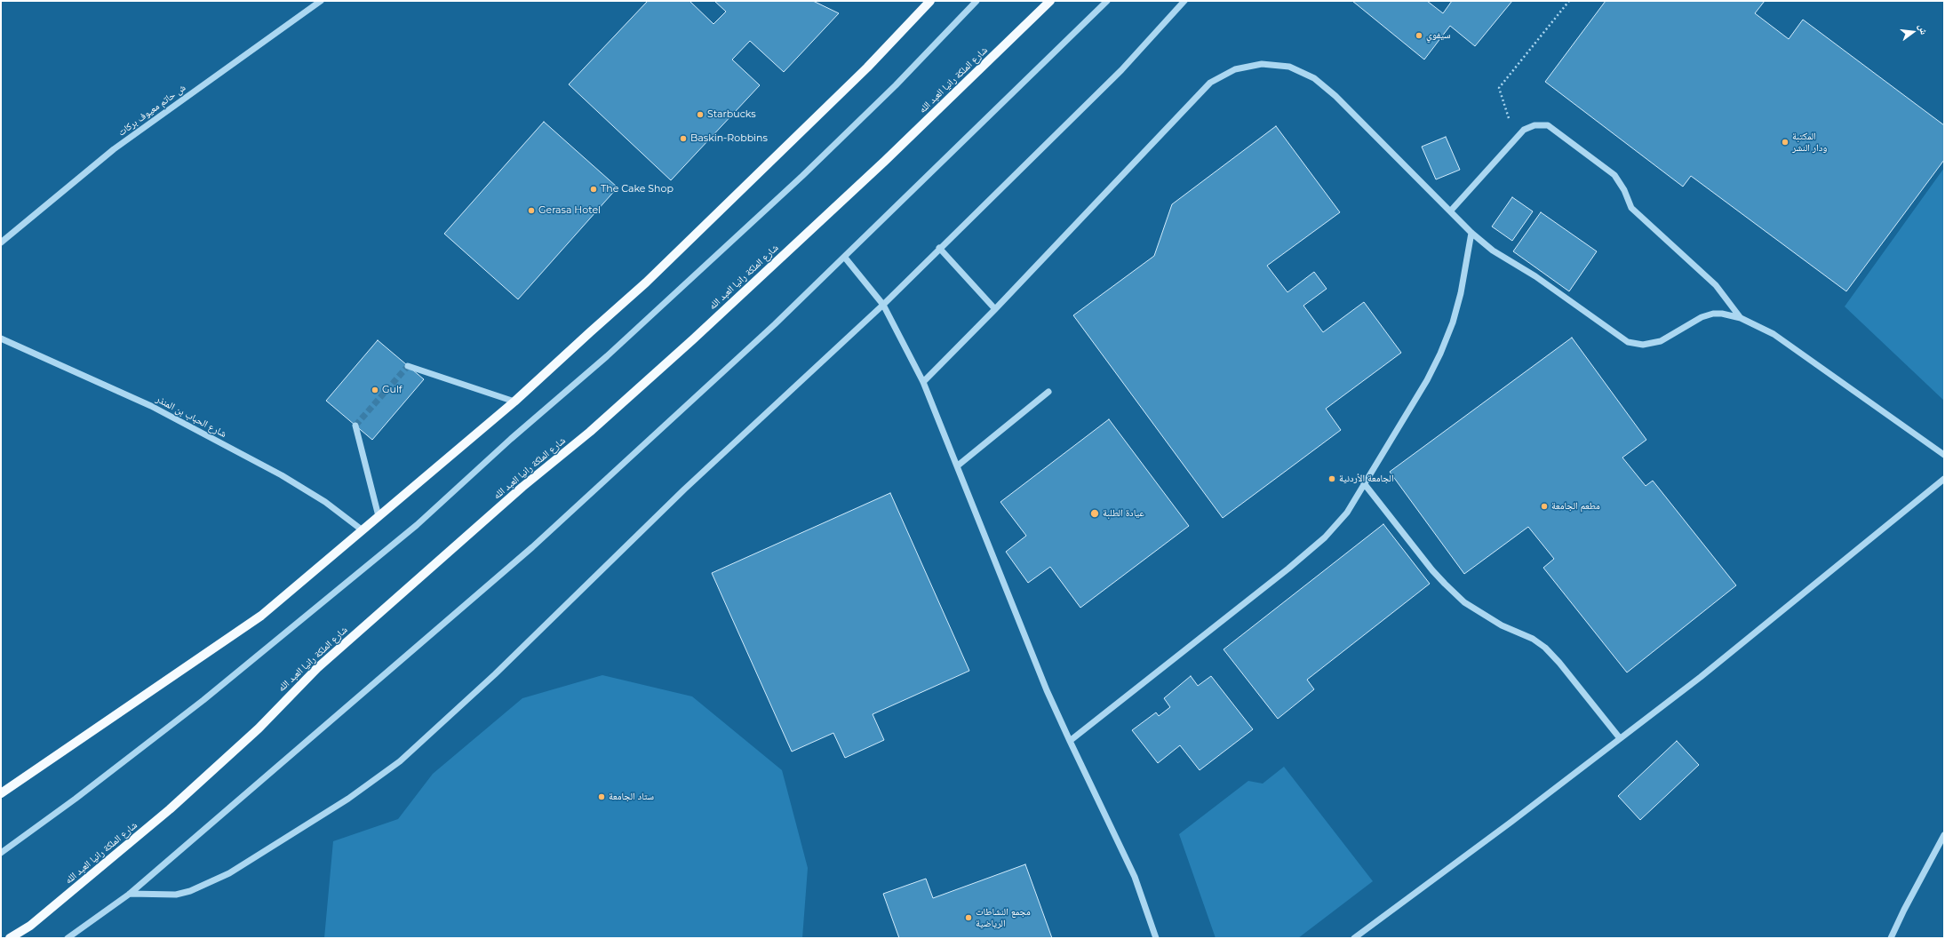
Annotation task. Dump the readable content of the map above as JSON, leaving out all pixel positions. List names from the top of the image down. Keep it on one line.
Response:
{"streets":{"main road":["شارع الملكة رانيا العبد الله"],"street":["ش حاتم معيوف بركات","شارع الحباب بن المنذر"]},"places":["سيفوي","Starbucks","Baskin-Robbins","المكتبة ودار النشر","The Cake Shop","Gerasa Hotel","Gulf","الجامعة الأردنية","مطعم الجامعة","عيادة الطلبة","ستاد الجامعة","مجمع النشاطات الرياضية"],"north":"right"}
